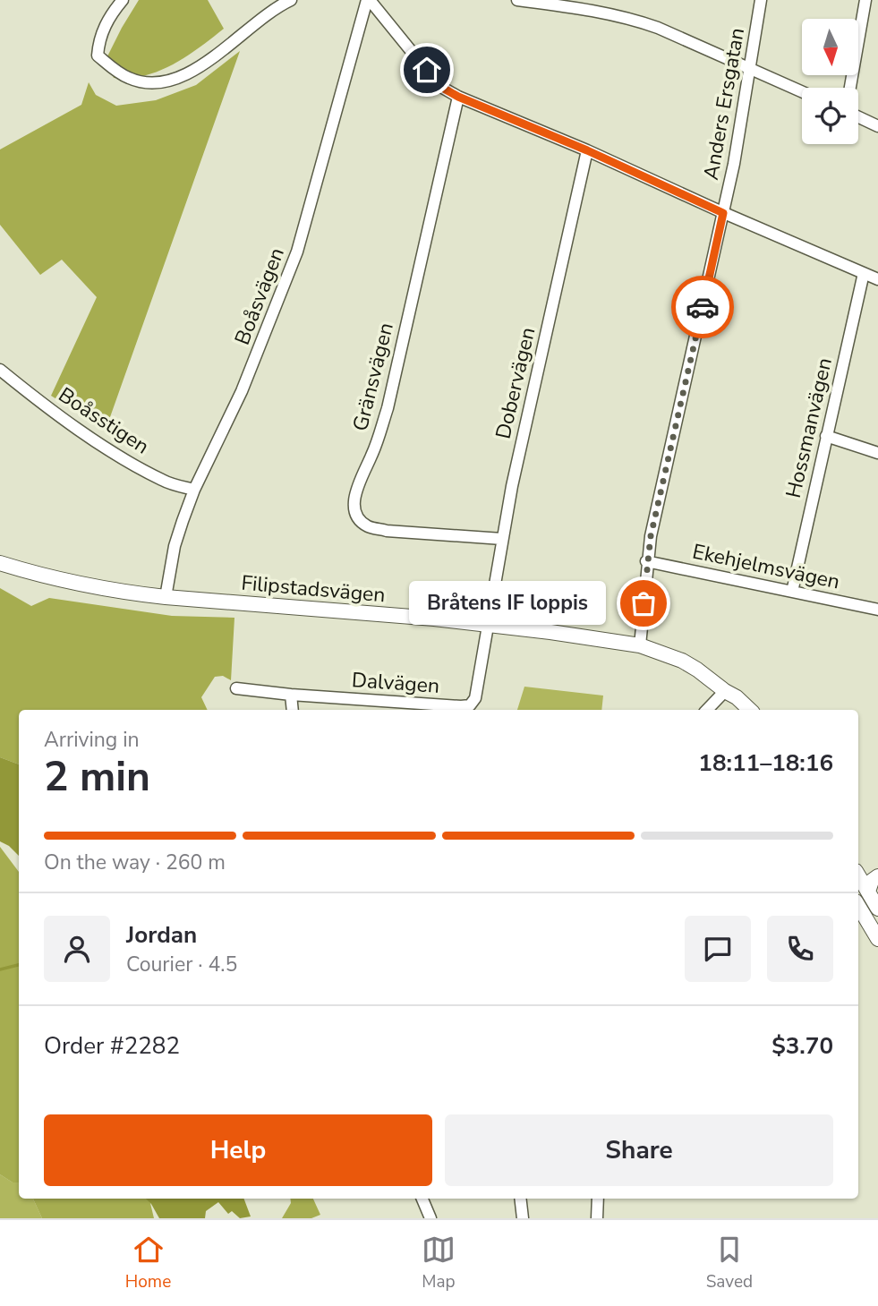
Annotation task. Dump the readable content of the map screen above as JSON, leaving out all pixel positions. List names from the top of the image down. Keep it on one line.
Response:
{"streets":{"street":["Anders Ersgatan","Boåsvägen","Gränsvägen","Dobervägen","Boåsstigen","Hossmanvägen","Ekehjelmsvägen","Filipstadsvägen","Dalvägen"]},"crossings":[["Anders Ersgatan","Ekehjelmsvägen"],["Anders Ersgatan","Filipstadsvägen"],["Boåsvägen","Boåsstigen"],["Boåsvägen","Filipstadsvägen"],["Gränsvägen","Dobervägen"],["Dobervägen","Filipstadsvägen"],["Dobervägen","Dalvägen"],["Hossmanvägen","Ekehjelmsvägen"],["Filipstadsvägen","Dalvägen"]],"places":["Bråtens IF loppis"],"north":"bottom","page":{"bubble":"Bråtens IF loppis","heading":["2 min","Arriving in","18:11–18:16"],"panel":["Jordan","Courier · 4.5","Order #2282","$3.70"],"bar":"On the way · 260 m","buttons":["Help","Share"],"tabs":["Home","Map","Saved"]}}
